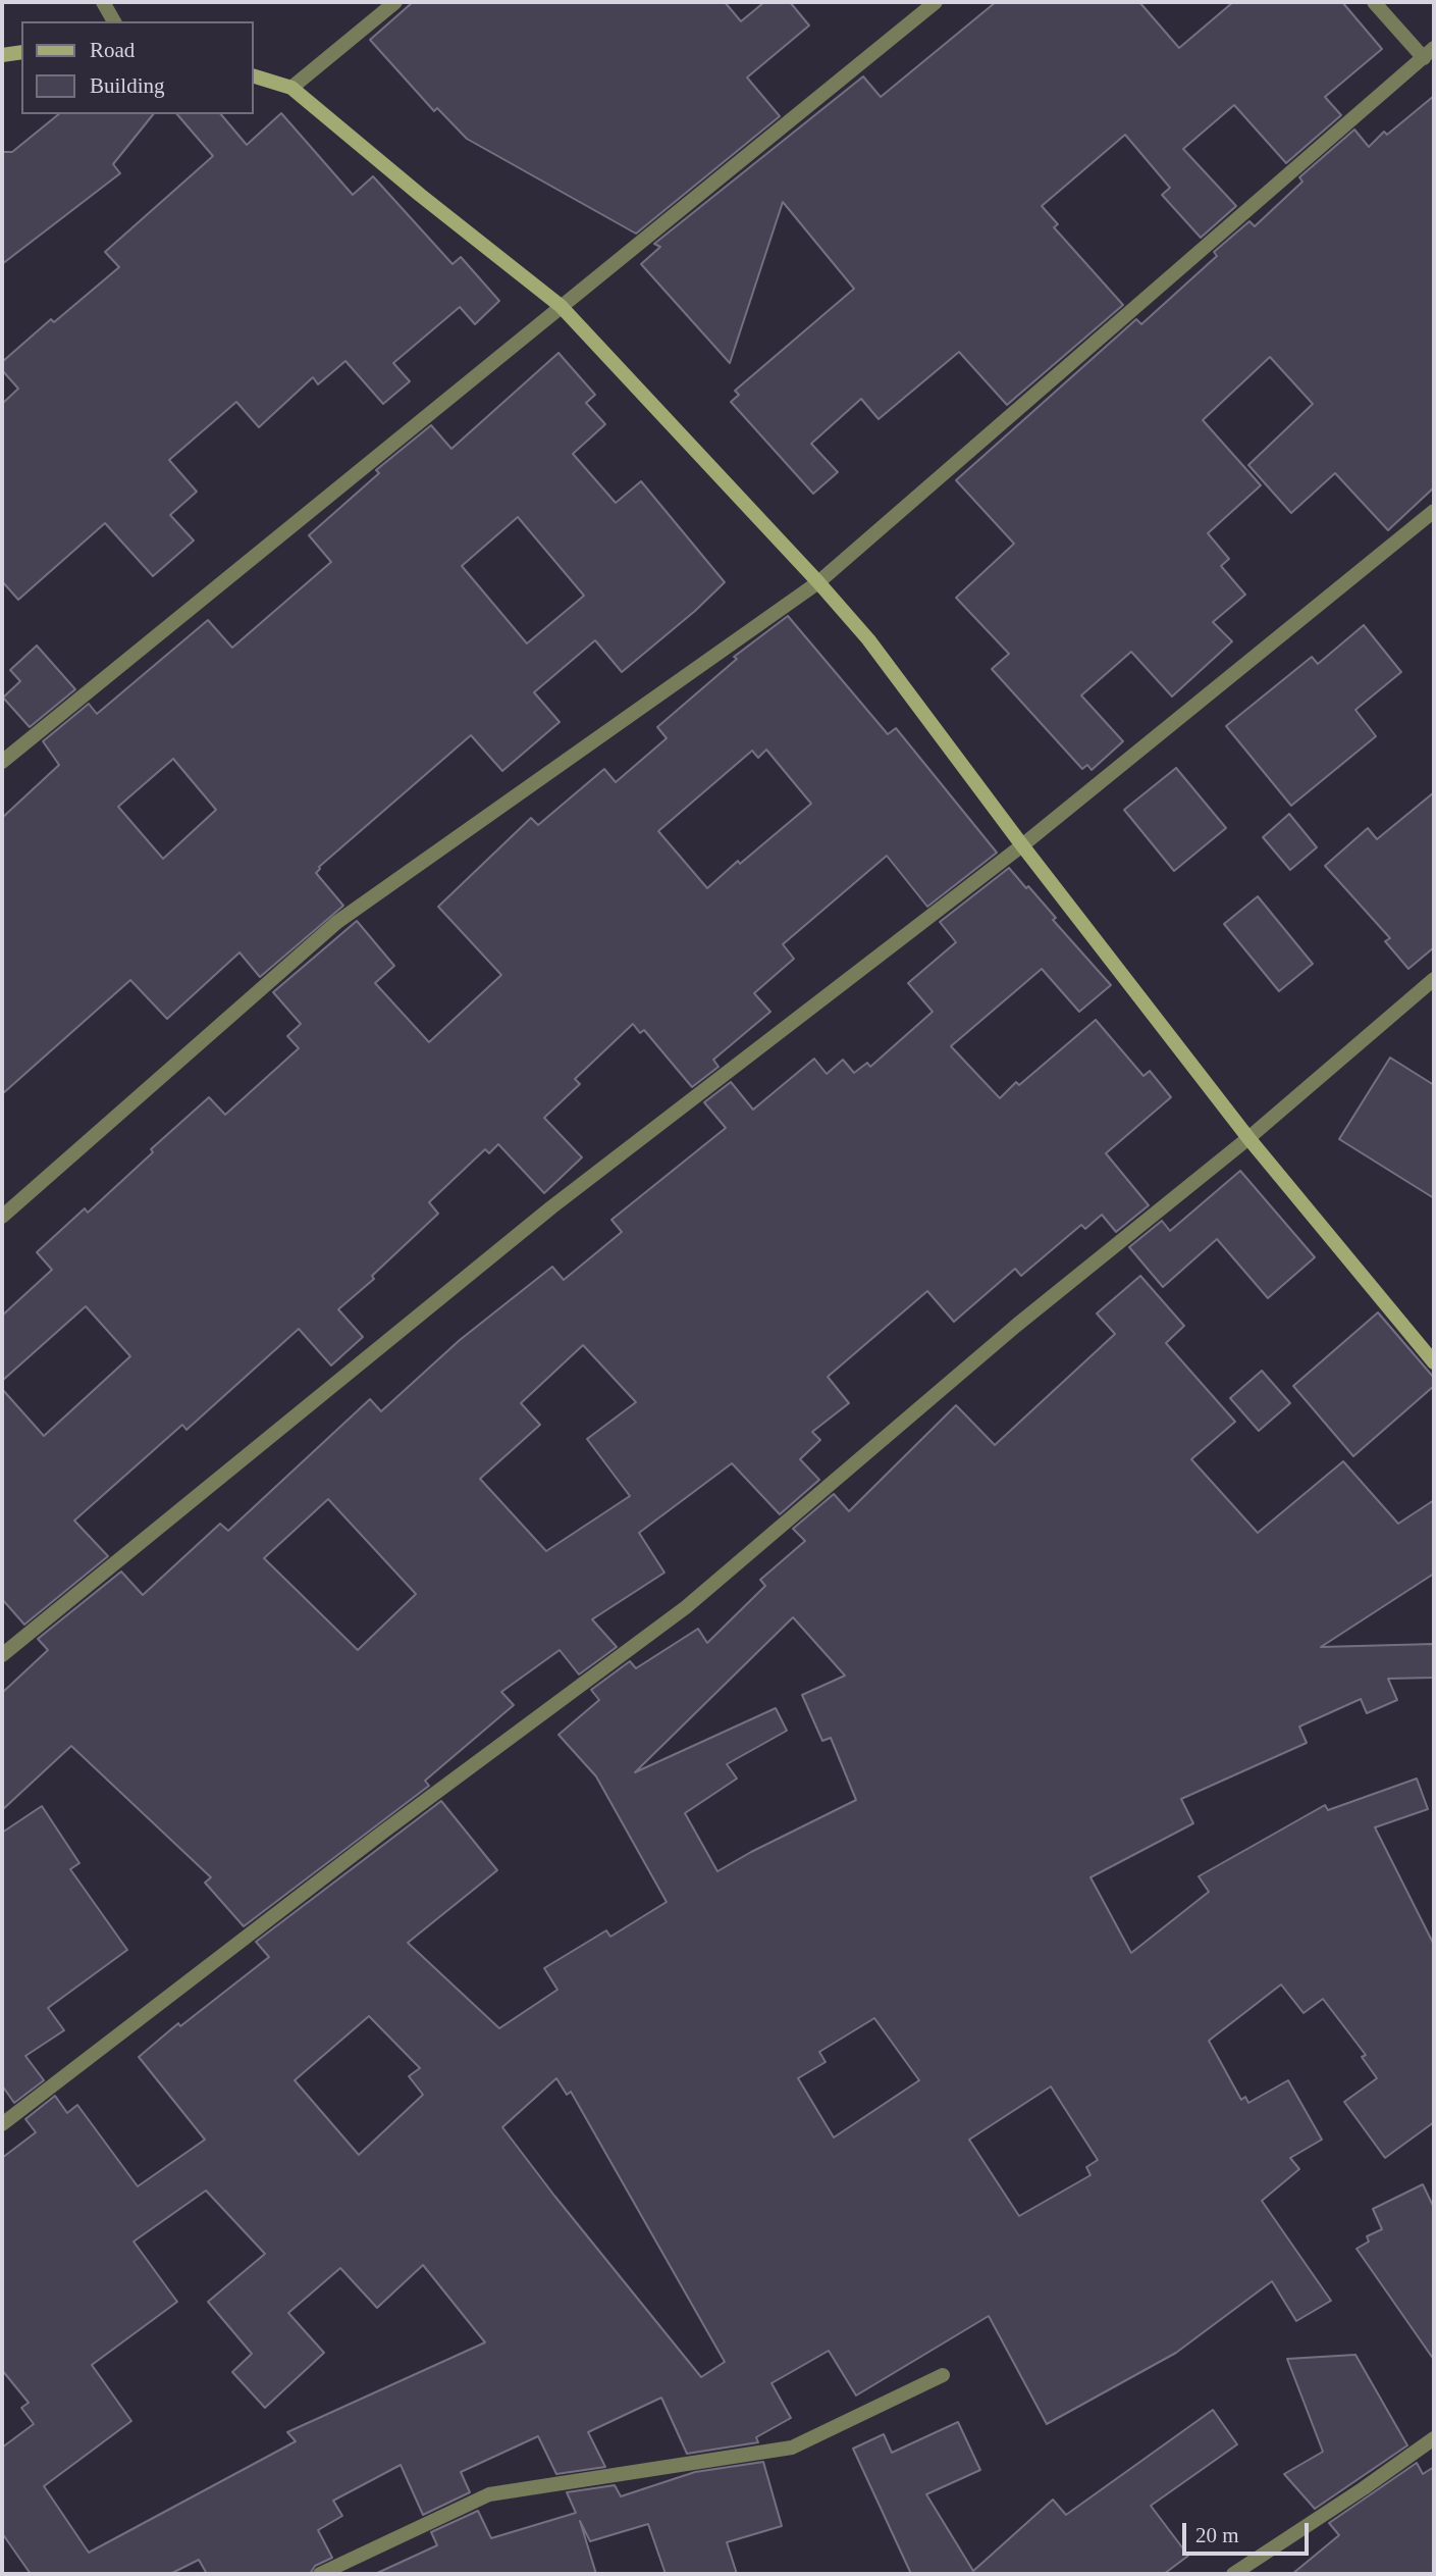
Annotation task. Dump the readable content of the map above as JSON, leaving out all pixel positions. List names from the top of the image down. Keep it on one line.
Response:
{"legend":["Road","Building"],"scale_bar":"20 m"}
